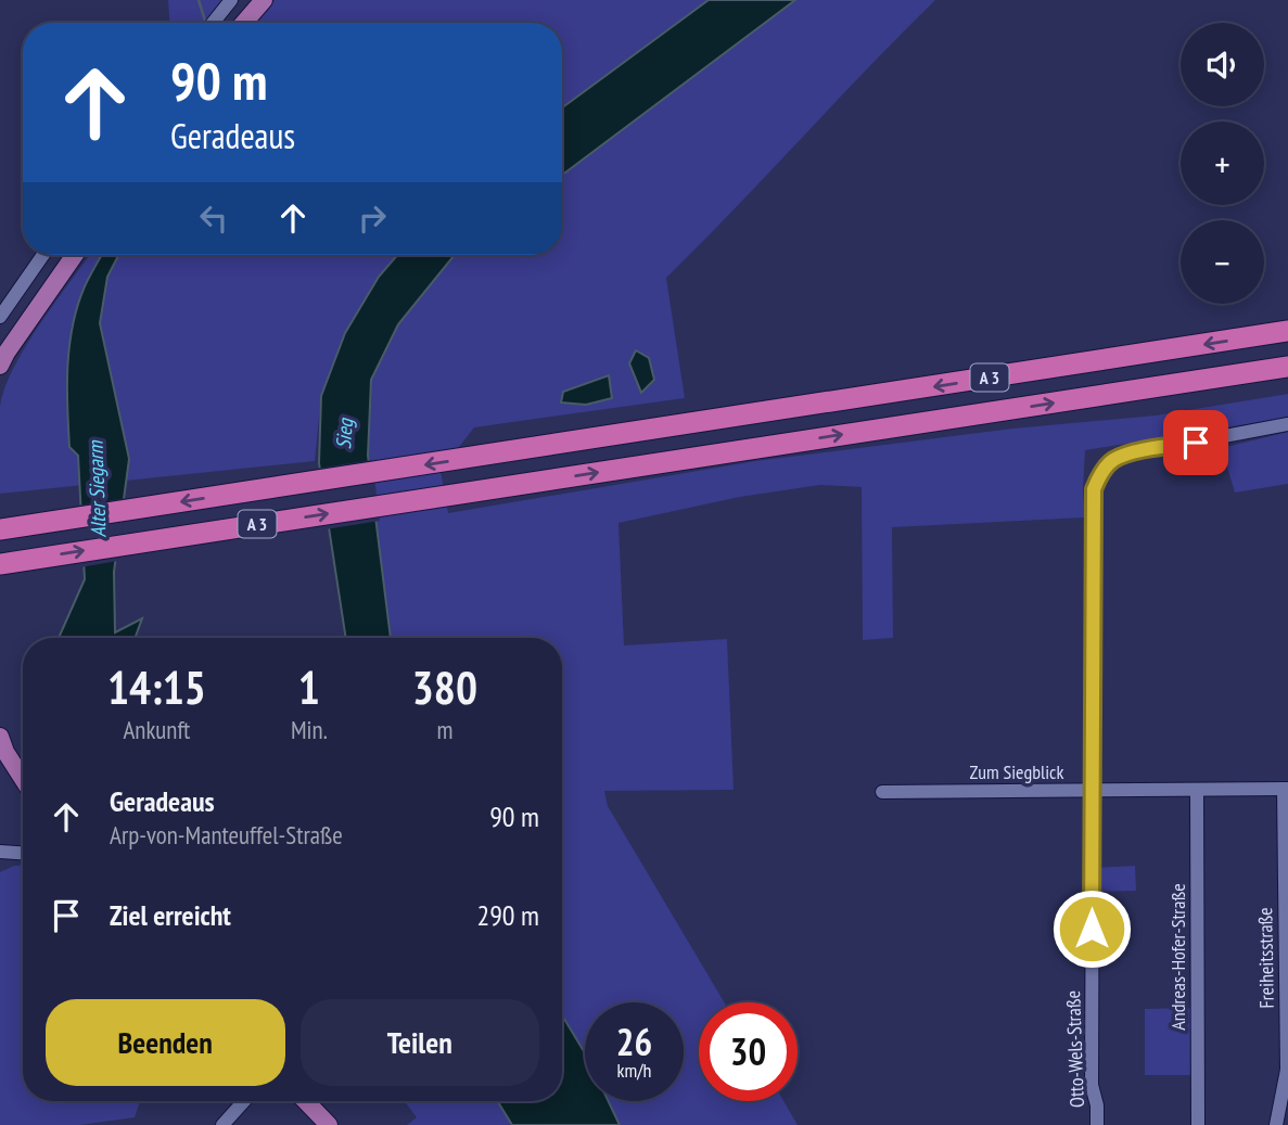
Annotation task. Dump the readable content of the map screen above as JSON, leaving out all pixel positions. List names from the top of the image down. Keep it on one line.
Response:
{"streets":{"highway":["A 3"],"street":["Zum Siegblick","Andreas-Hofer-Straße","Freiheitsstraße","Otto-Wels-Straße"]},"crossings":[["Zum Siegblick","Andreas-Hofer-Straße"],["Zum Siegblick","Freiheitsstraße"],["Zum Siegblick","Otto-Wels-Straße"]],"water":["Sieg","Alter Siegarm"],"page":{"map_buttons":["+","−"],"turn":["90 m","Geradeaus"],"eta":["14:15","Ankunft","1","Min.","380","m"],"list":[{"name":"Geradeaus","note":"Arp-von-Manteuffel-Straße","value":"90 m"},{"name":"Ziel erreicht","value":"290 m"}],"buttons":["Beenden","Teilen"],"speed":"26 km/h","limit":"30"}}
